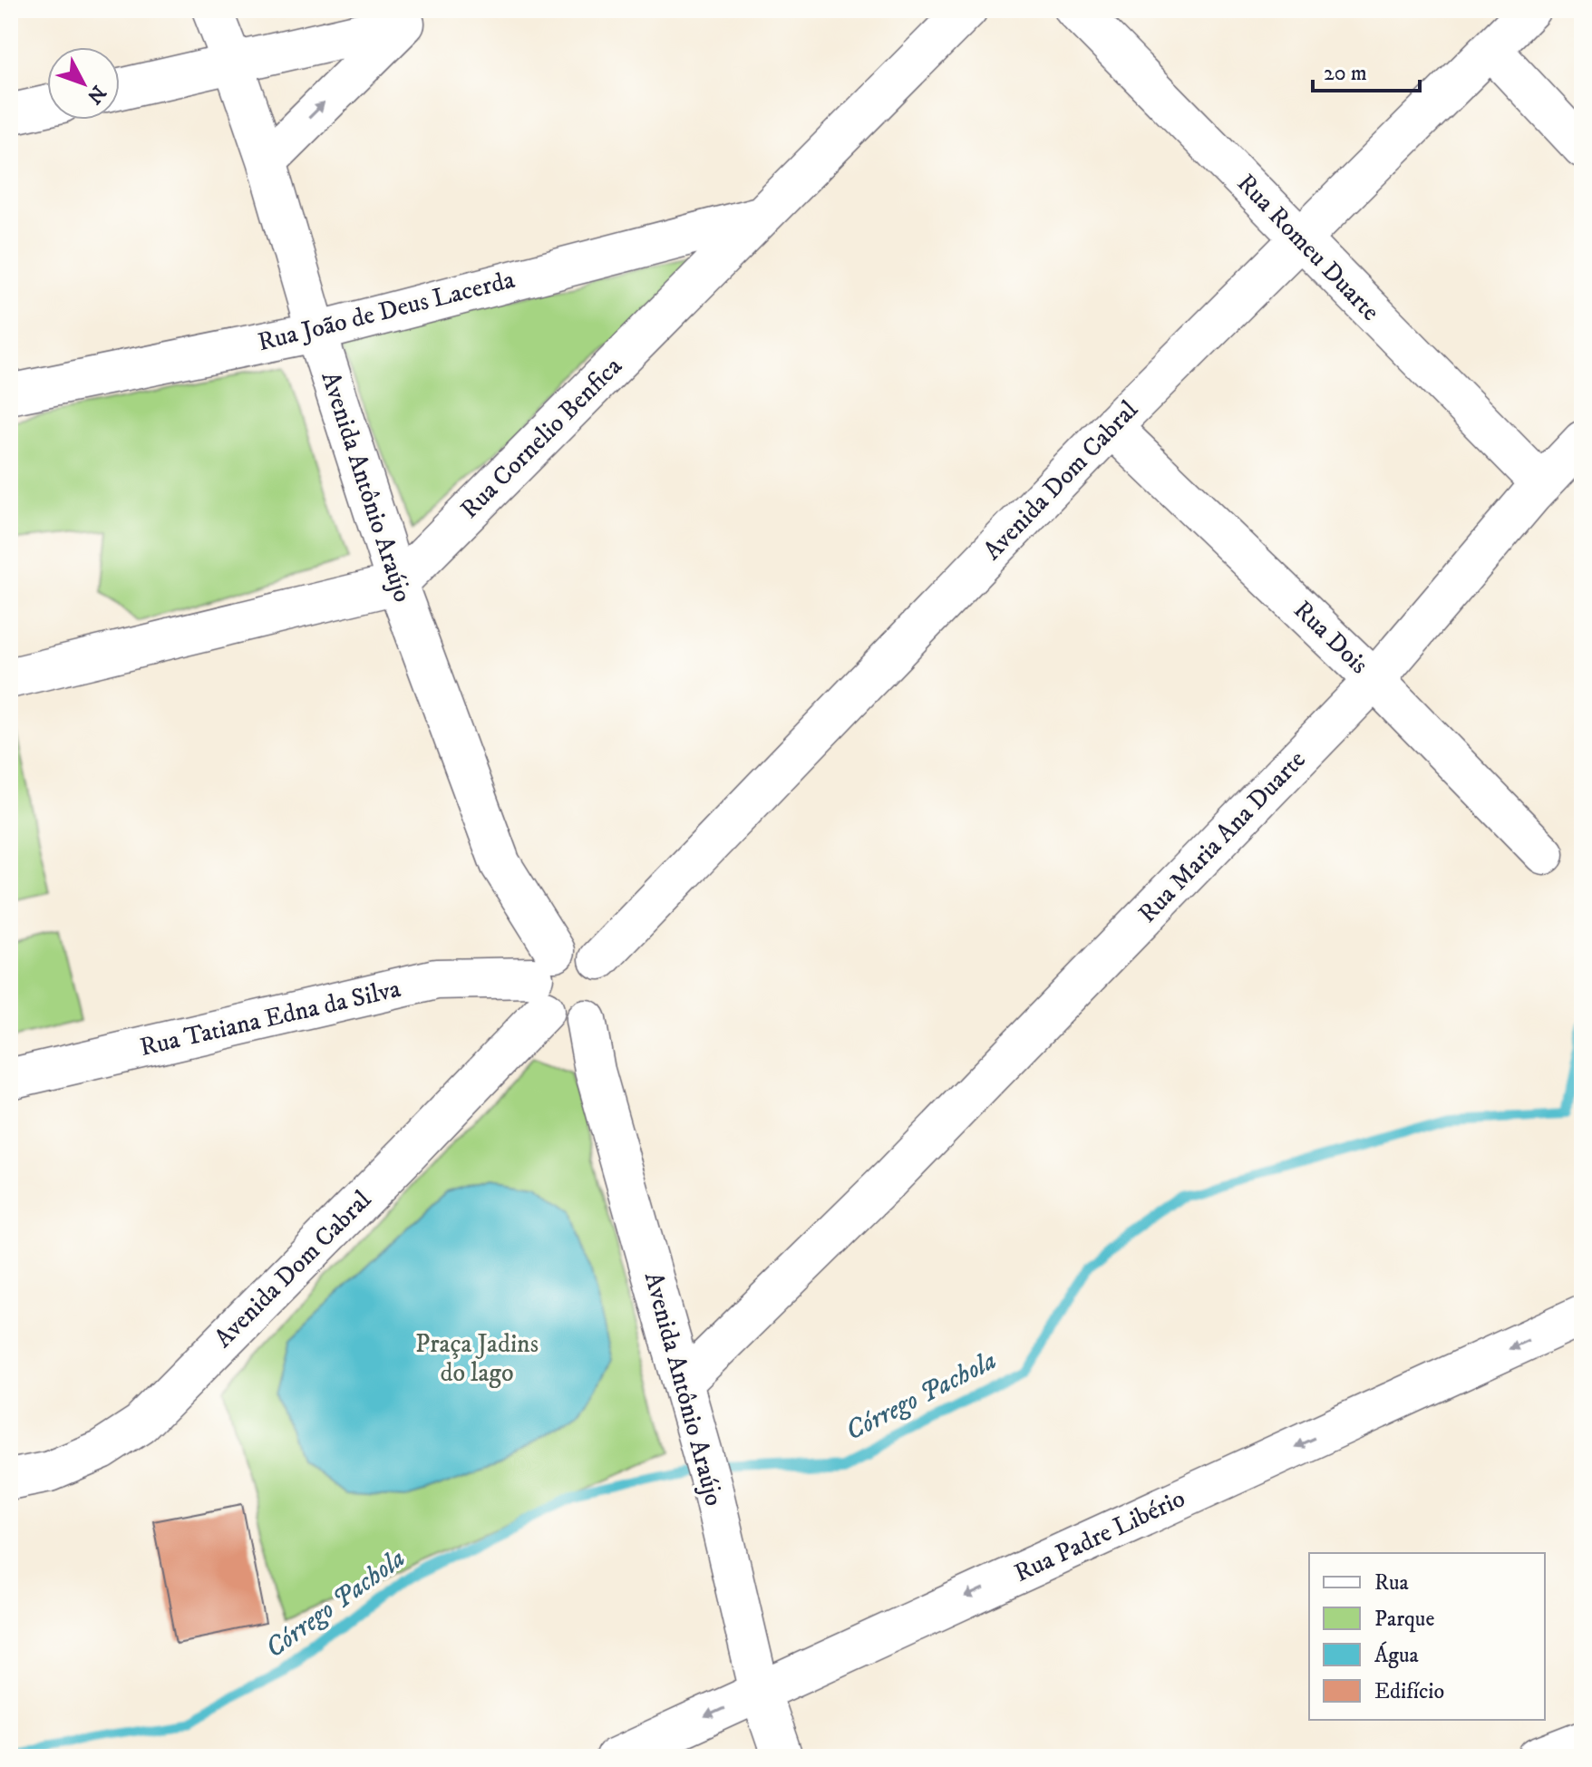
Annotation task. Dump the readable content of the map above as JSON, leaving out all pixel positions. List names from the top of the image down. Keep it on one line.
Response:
{"streets":{"street":["Rua Romeu Duarte","Rua João de Deus Lacerda","Rua Cornelio Benfica","Avenida Dom Cabral","Avenida Antônio Araújo","Rua Dois","Rua Maria Ana Duarte","Rua Tatiana Edna da Silva","Rua Padre Libério"]},"crossings":[["Rua Romeu Duarte","Avenida Dom Cabral"],["Rua Romeu Duarte","Rua Maria Ana Duarte"],["Rua João de Deus Lacerda","Rua Cornelio Benfica"],["Rua João de Deus Lacerda","Avenida Antônio Araújo"],["Rua Cornelio Benfica","Avenida Antônio Araújo"],["Avenida Dom Cabral","Avenida Antônio Araújo"],["Avenida Dom Cabral","Rua Dois"],["Avenida Dom Cabral","Rua Tatiana Edna da Silva"],["Avenida Antônio Araújo","Rua Maria Ana Duarte"],["Avenida Antônio Araújo","Rua Tatiana Edna da Silva"],["Avenida Antônio Araújo","Rua Padre Libério"],["Rua Dois","Rua Maria Ana Duarte"]],"one_way":["Rua Padre Libério"],"water":["Córrego Pachola"],"parks":["Praça Jadins do lago"],"legend":["Rua","Parque","Água","Edifício"],"scale_bar":"20 m","north":"bottom right"}
